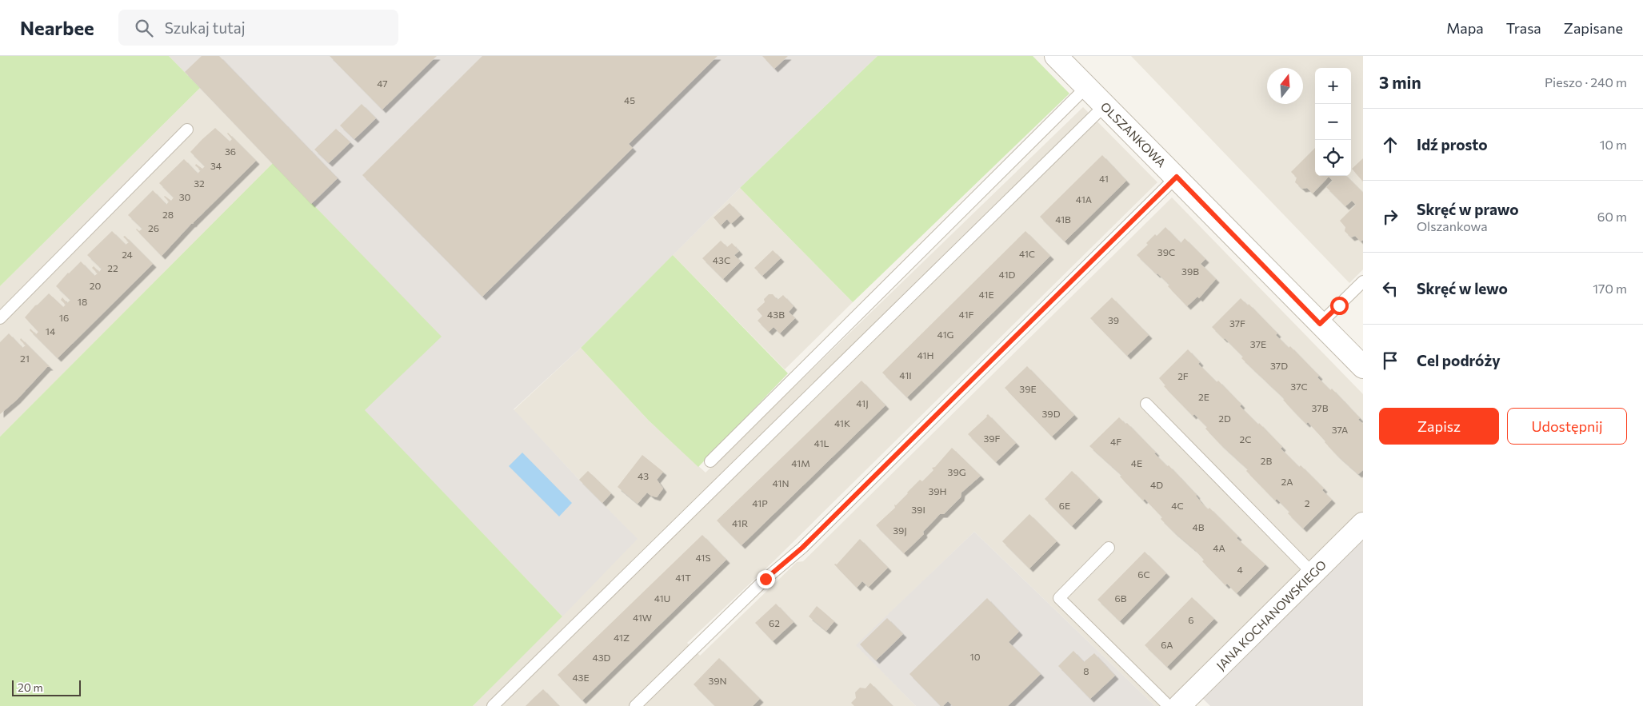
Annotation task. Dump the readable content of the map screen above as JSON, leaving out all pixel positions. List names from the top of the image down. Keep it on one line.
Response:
{"streets":{"street":["OLSZANKOWA","JANA KOCHANOWSKIEGO"]},"house_numbers":["47","45","36","34","41","32","30","41A","28","41B","26","39C","41C","24","43C","22","39B","41D","20","41E","18","43B","41F","16","39","37F","14","41G","37E","41H","21","37D","41I","2F","37C","39E","2E","41J","37B","39D","2D","41K","37A","39F","2C","4F","41L","2B","41M","4E","39G","43","2A","41N","4D","39H","41P","2","6E","4C","39I","41R","4B","39J","4A","41S","4","6C","41T","41U","6B","41W","6","62","41Z","6A","10","43D","8","43E","39N"],"scale_bar":"20 m","north":"top","page":{"header":"Nearbee","search":"Szukaj tutaj","nav":["Mapa","Trasa","Zapisane"],"heading":["3 min","Pieszo · 240 m"],"map_buttons":["+","−"],"list":[["Idź prosto","10 m"],["Skręć w prawo","Olszankowa","60 m"],["Skręć w lewo","170 m"],"Cel podróży"],"buttons":["Zapisz","Udostępnij"],"scale":"20 m"}}
